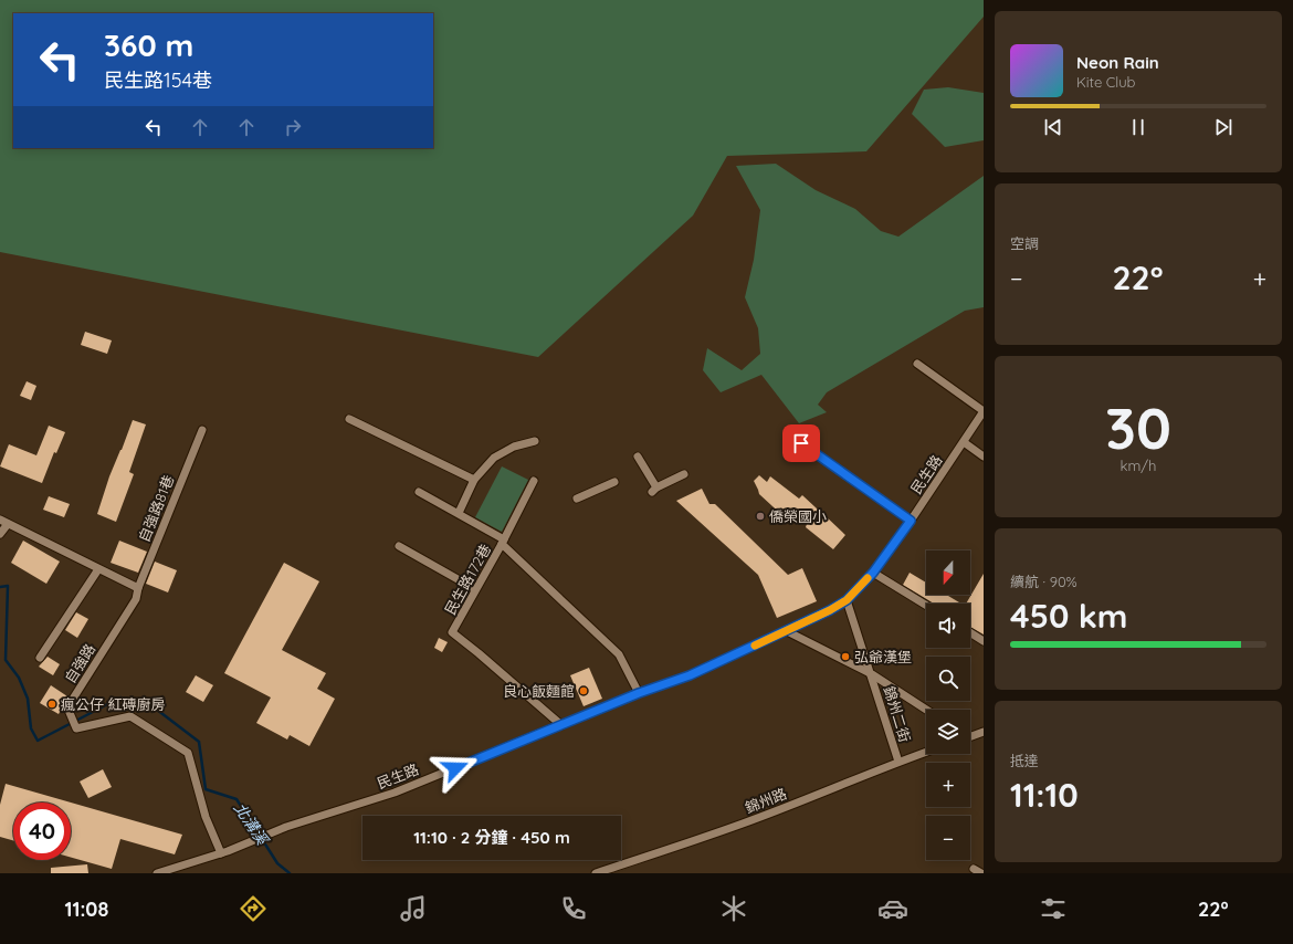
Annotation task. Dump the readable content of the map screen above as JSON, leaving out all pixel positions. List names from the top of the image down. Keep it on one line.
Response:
{"streets":{"street":["民生路","自強路81巷","民生路172巷","自強路","錦州二街","錦州路"]},"crossings":[["民生路","民生路172巷"],["民生路","自強路"],["自強路81巷","自強路"],["錦州二街","錦州路"]],"water":["北溝溪"],"places":["僑榮國小","弘爺漢堡","良心飯麵館","瘋公仔 紅磚廚房"],"north":"bottom","page":{"turn":["360 m","民生路154巷"],"song":["Neon Rain","Kite Club"],"tile":["空調",["30","km/h"],["續航 · 90%","450 km"],["抵達","11:10"]],"heat":["−","22°","+"],"map_buttons":["+","−"],"limit":"40","trip":"11:10 · 2 分鐘 · 450 m","tabs":["11:08","22°"]}}
